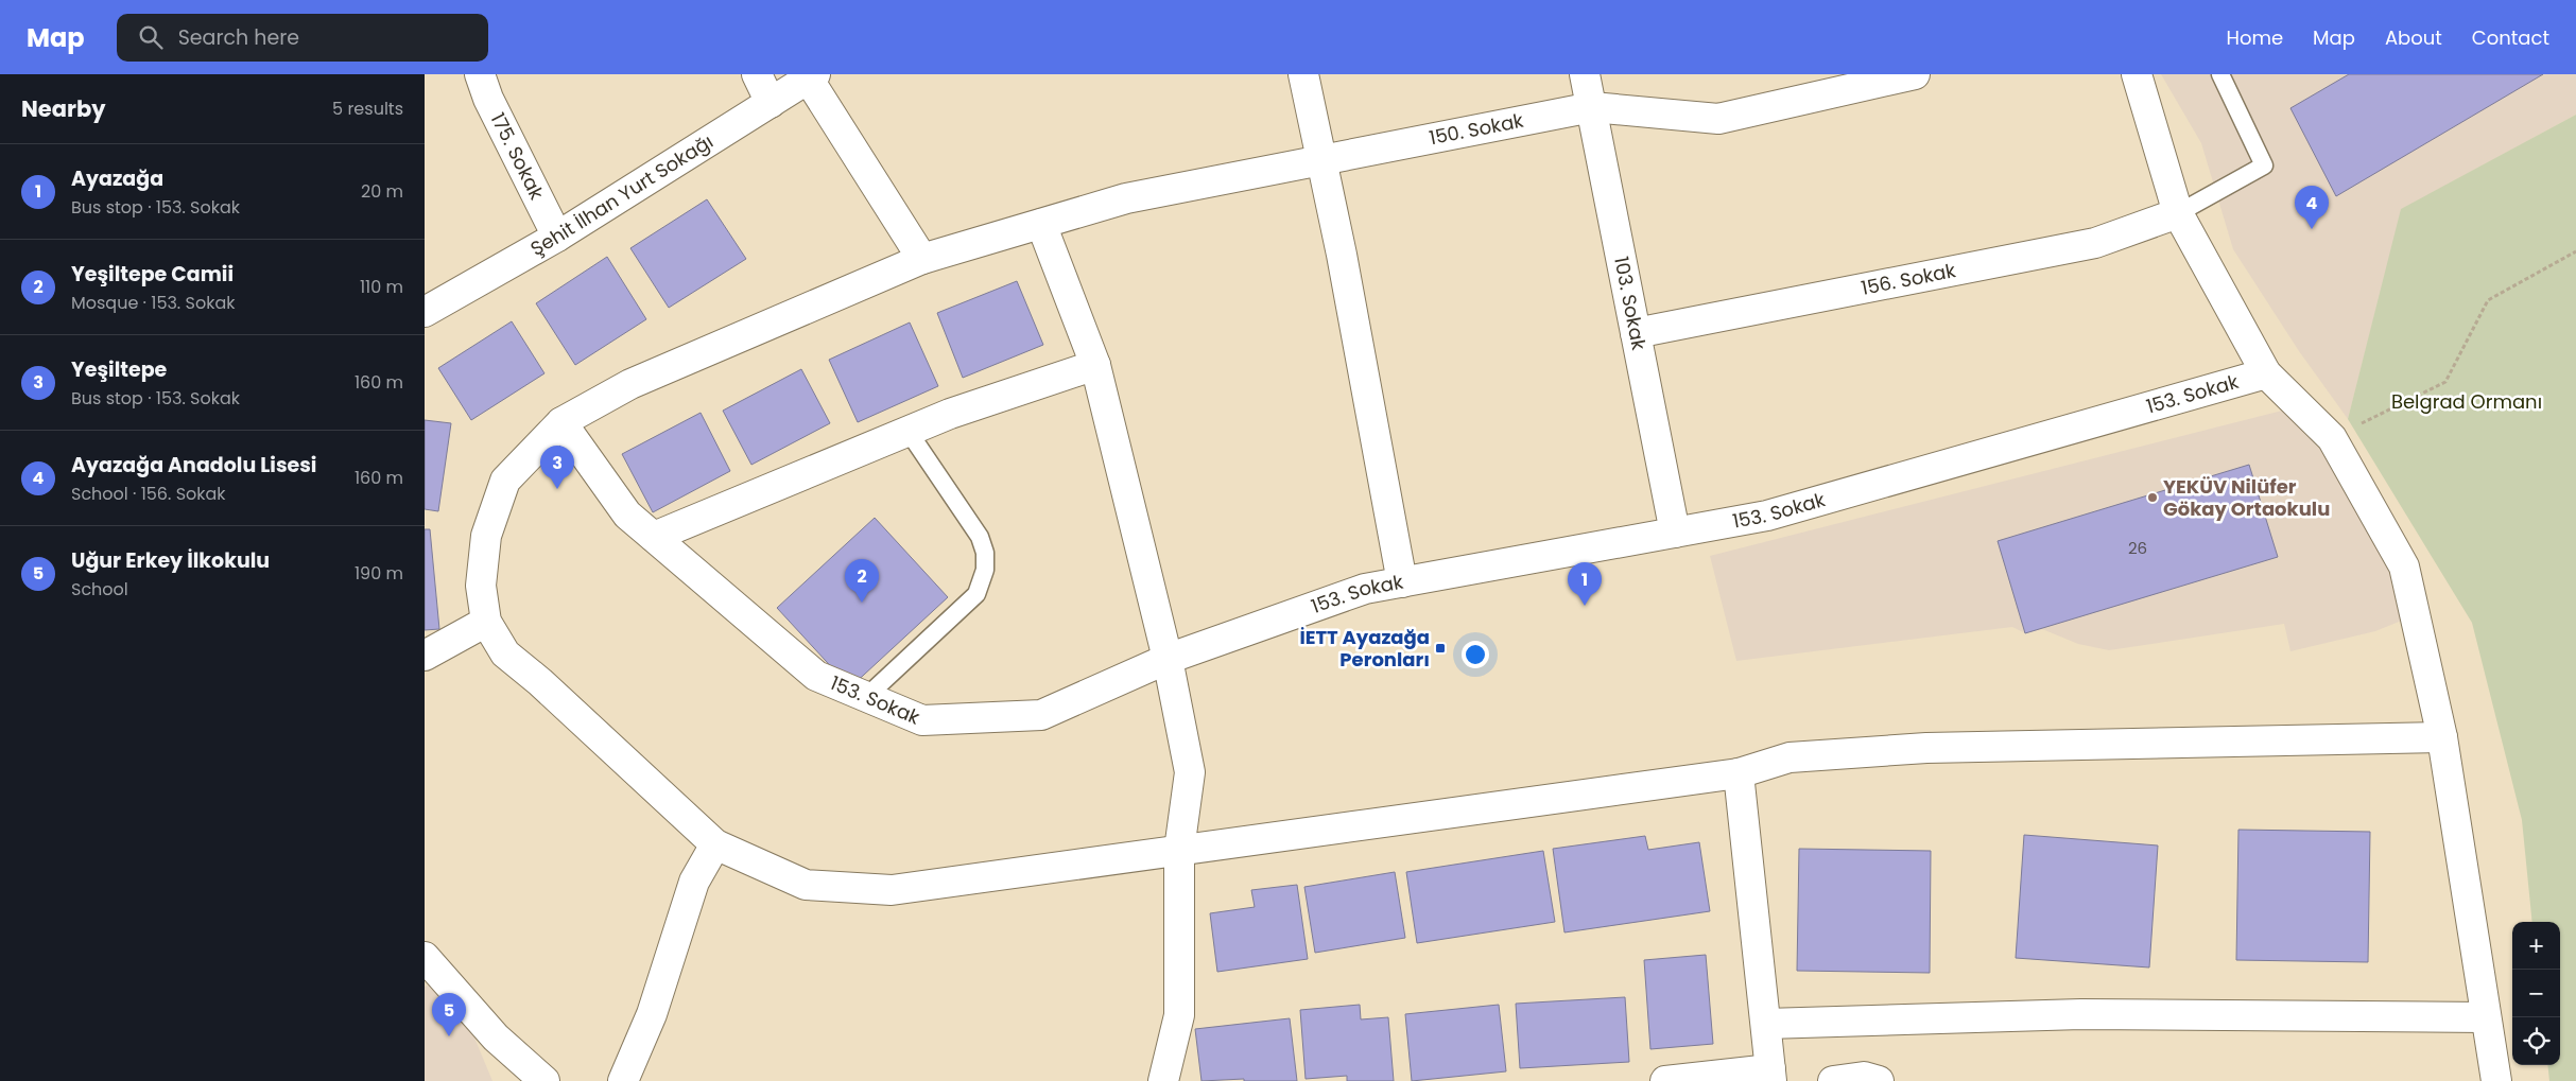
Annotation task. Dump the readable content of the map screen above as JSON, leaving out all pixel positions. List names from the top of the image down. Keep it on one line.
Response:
{"streets":{"street":["150. Sokak","175. Sokak","Şehit İlhan Yurt Sokağı","156. Sokak","103. Sokak","153. Sokak"]},"crossings":[["150. Sokak","103. Sokak"],["150. Sokak","153. Sokak"],["175. Sokak","Şehit İlhan Yurt Sokağı"],["156. Sokak","103. Sokak"],["103. Sokak","153. Sokak"]],"parks":["Belgrad Ormanı"],"places":{"other":["YEKÜV Nilüfer Gökay Ortaokulu"],"transit":["İETT Ayazağa Peronları"]},"house_numbers":["26"],"page":{"header":"Map","search":"Search here","nav":["Home","Map","About","Contact"],"heading":["Nearby","5 results"],"list":[{"mark":"1","name":"Ayazağa","note":"Bus stop · 153. Sokak","value":"20 m"},{"mark":"2","name":"Yeşiltepe Camii","note":"Mosque · 153. Sokak","value":"110 m"},{"mark":"3","name":"Yeşiltepe","note":"Bus stop · 153. Sokak","value":"160 m"},{"mark":"4","name":"Ayazağa Anadolu Lisesi","note":"School · 156. Sokak","value":"160 m"},{"mark":"5","name":"Uğur Erkey İlkokulu","note":"School","value":"190 m"}],"pins":["4","3","2","1","5"],"map_buttons":["+","−"]}}
